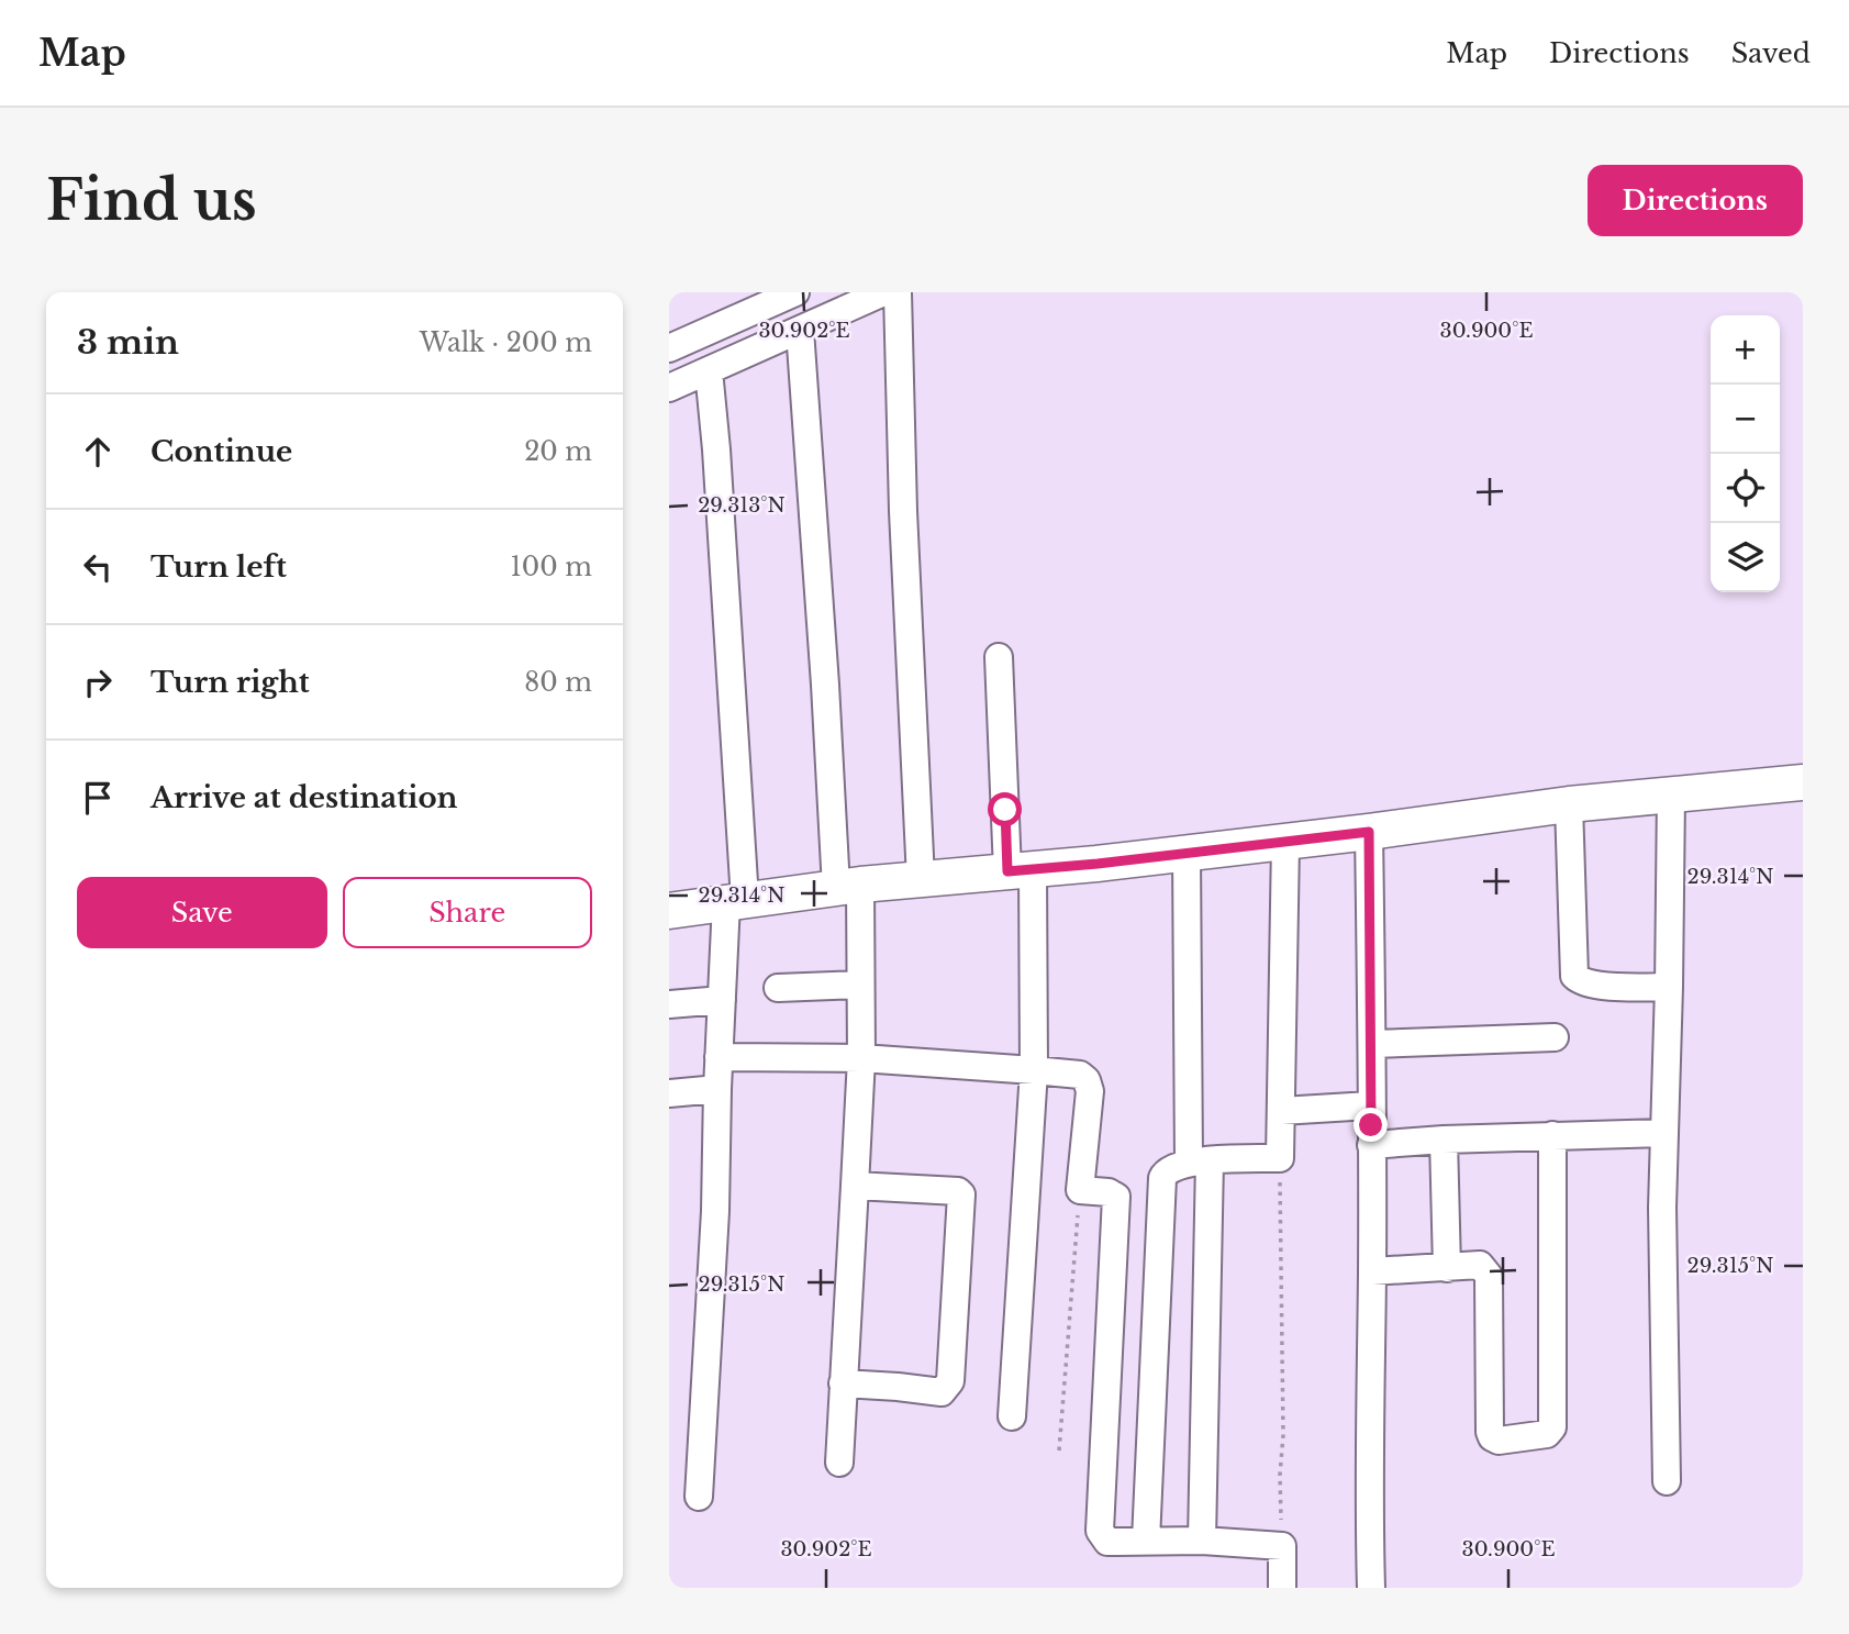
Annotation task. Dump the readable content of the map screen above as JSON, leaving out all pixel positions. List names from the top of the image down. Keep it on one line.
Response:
{"page":{"header":"Map","nav":["Map","Directions","Saved"],"buttons":["Directions",["Save","Share"]],"title":"Find us","heading":["3 min","Walk · 200 m"],"map_buttons":["+","−"],"list":[["Continue","20 m"],["Turn left","100 m"],["Turn right","80 m"],"Arrive at destination"]},"coordinates":["30.902°E","30.900°E","29.313°N","29.314°N","29.315°N"]}
